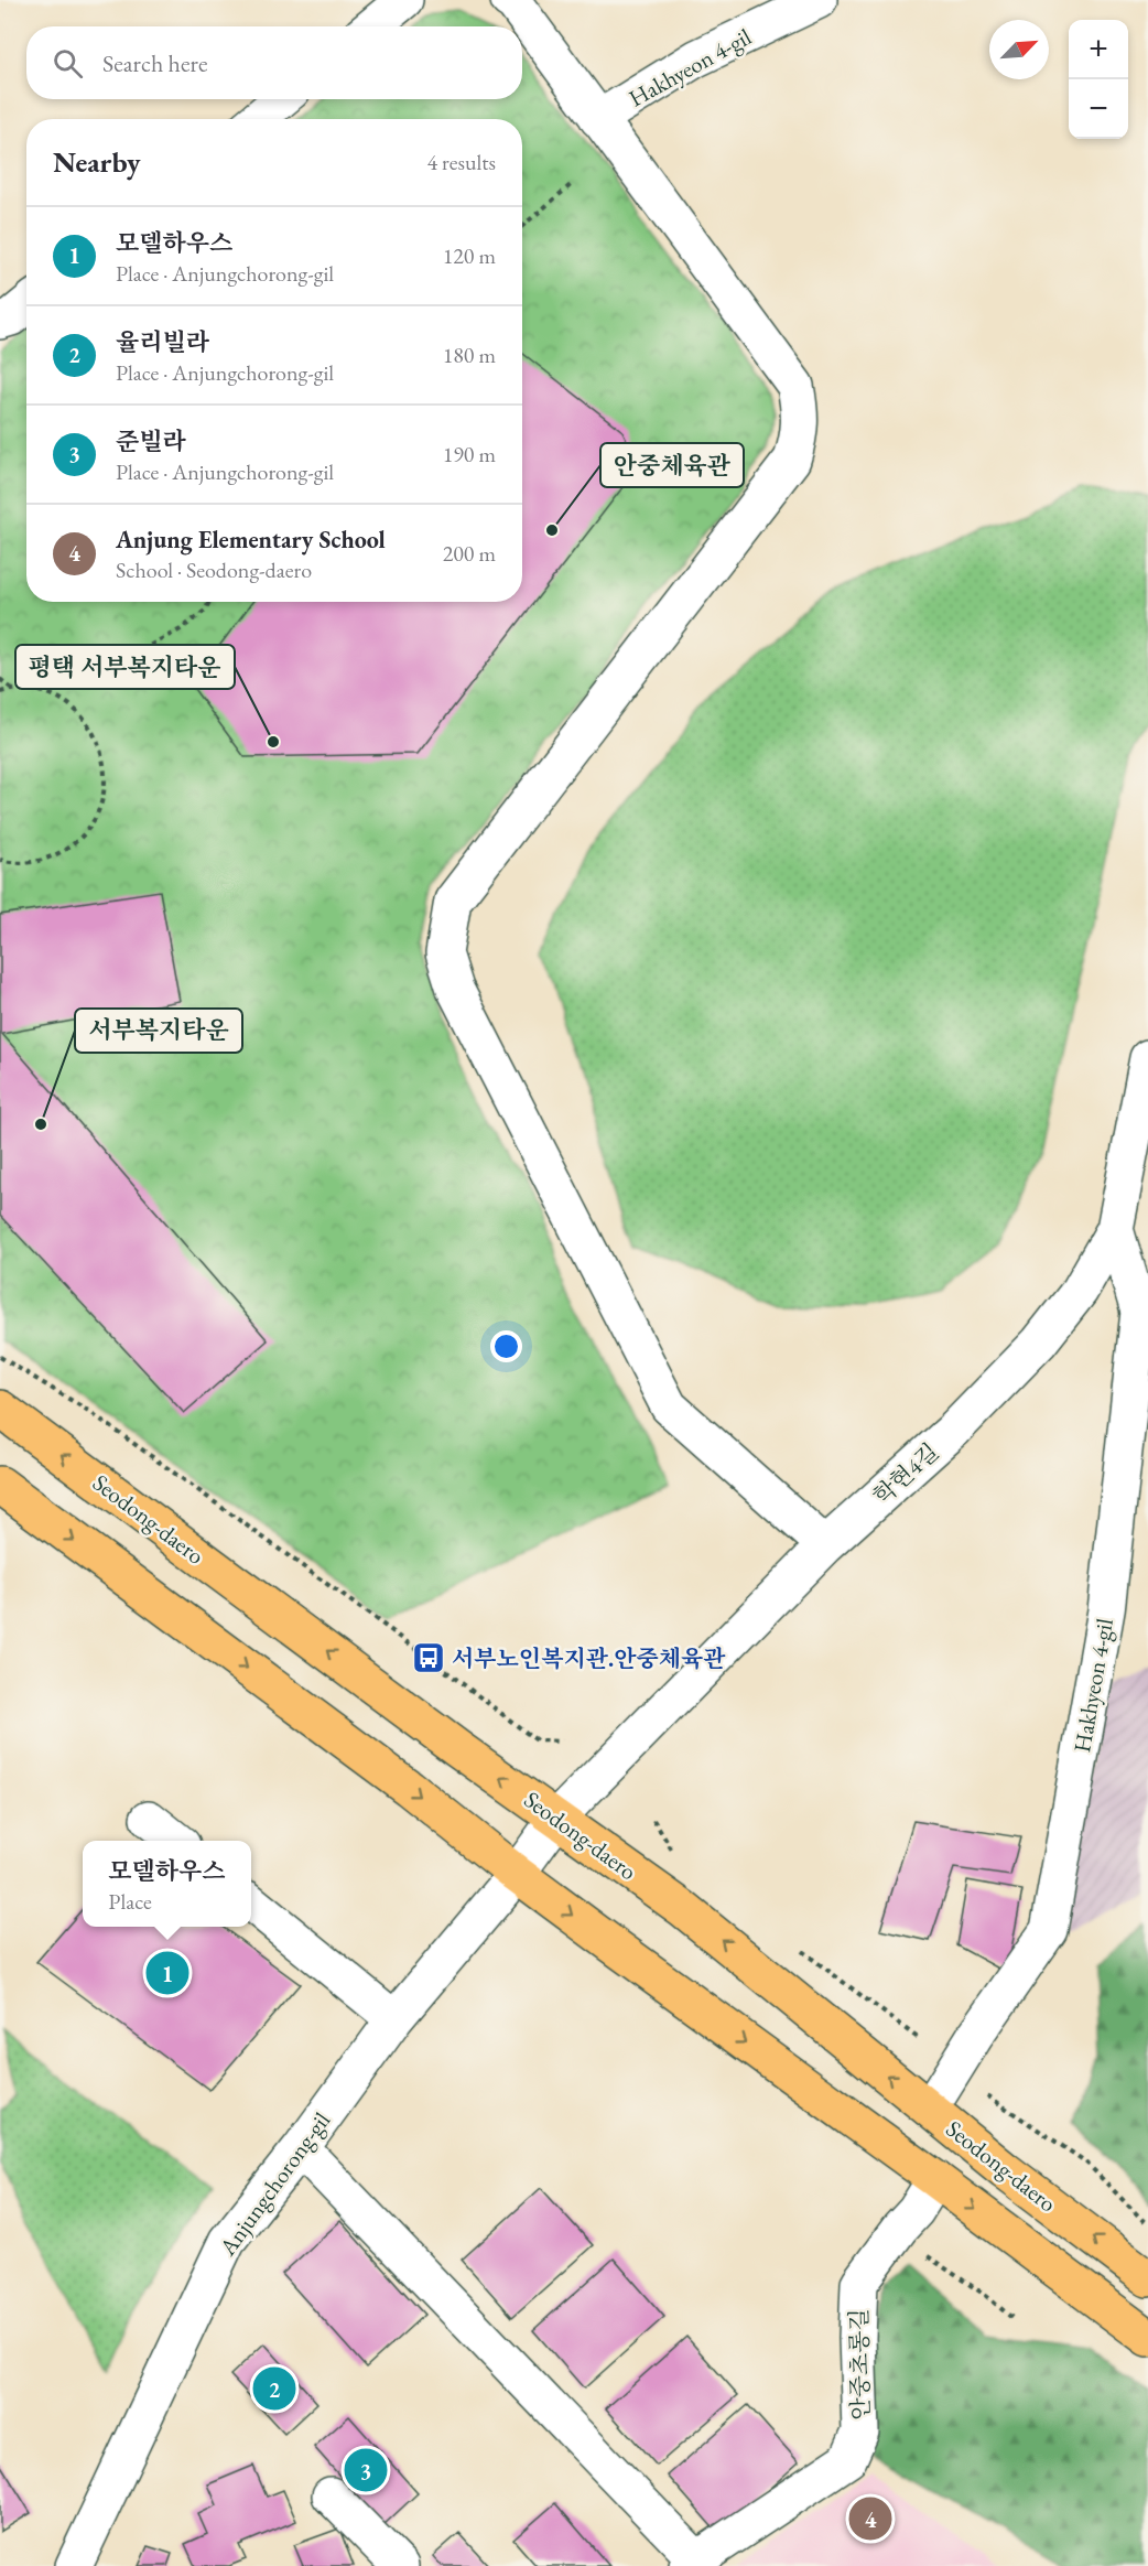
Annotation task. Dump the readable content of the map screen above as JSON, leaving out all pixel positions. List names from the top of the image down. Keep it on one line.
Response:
{"streets":{"main road":["Seodong-daero"],"street":["Hakhyeon 4-gil","학현4길","Anjungchorong-gil","안중초롱길"]},"crossings":[["Hakhyeon 4-gil","학현4길"],["Hakhyeon 4-gil","Seodong-daero"],["학현4길","Seodong-daero"],["학현4길","Anjungchorong-gil"]],"places":{"other":["안중체육관","평택 서부복지타운","서부복지타운"],"bus stop":["서부노인복지관.안중체육관"]},"north":"top right","page":{"map_buttons":["+","−"],"search":"Search here","heading":["Nearby","4 results"],"list":[{"mark":"1","name":"모델하우스","note":"Place · Anjungchorong-gil","value":"120 m"},{"mark":"2","name":"율리빌라","note":"Place · Anjungchorong-gil","value":"180 m"},{"mark":"3","name":"준빌라","note":"Place · Anjungchorong-gil","value":"190 m"},{"mark":"4","name":"Anjung Elementary School","note":"School · Seodong-daero","value":"200 m"}],"popup":["모델하우스","Place"],"pins":["1","2","3","4"]}}
